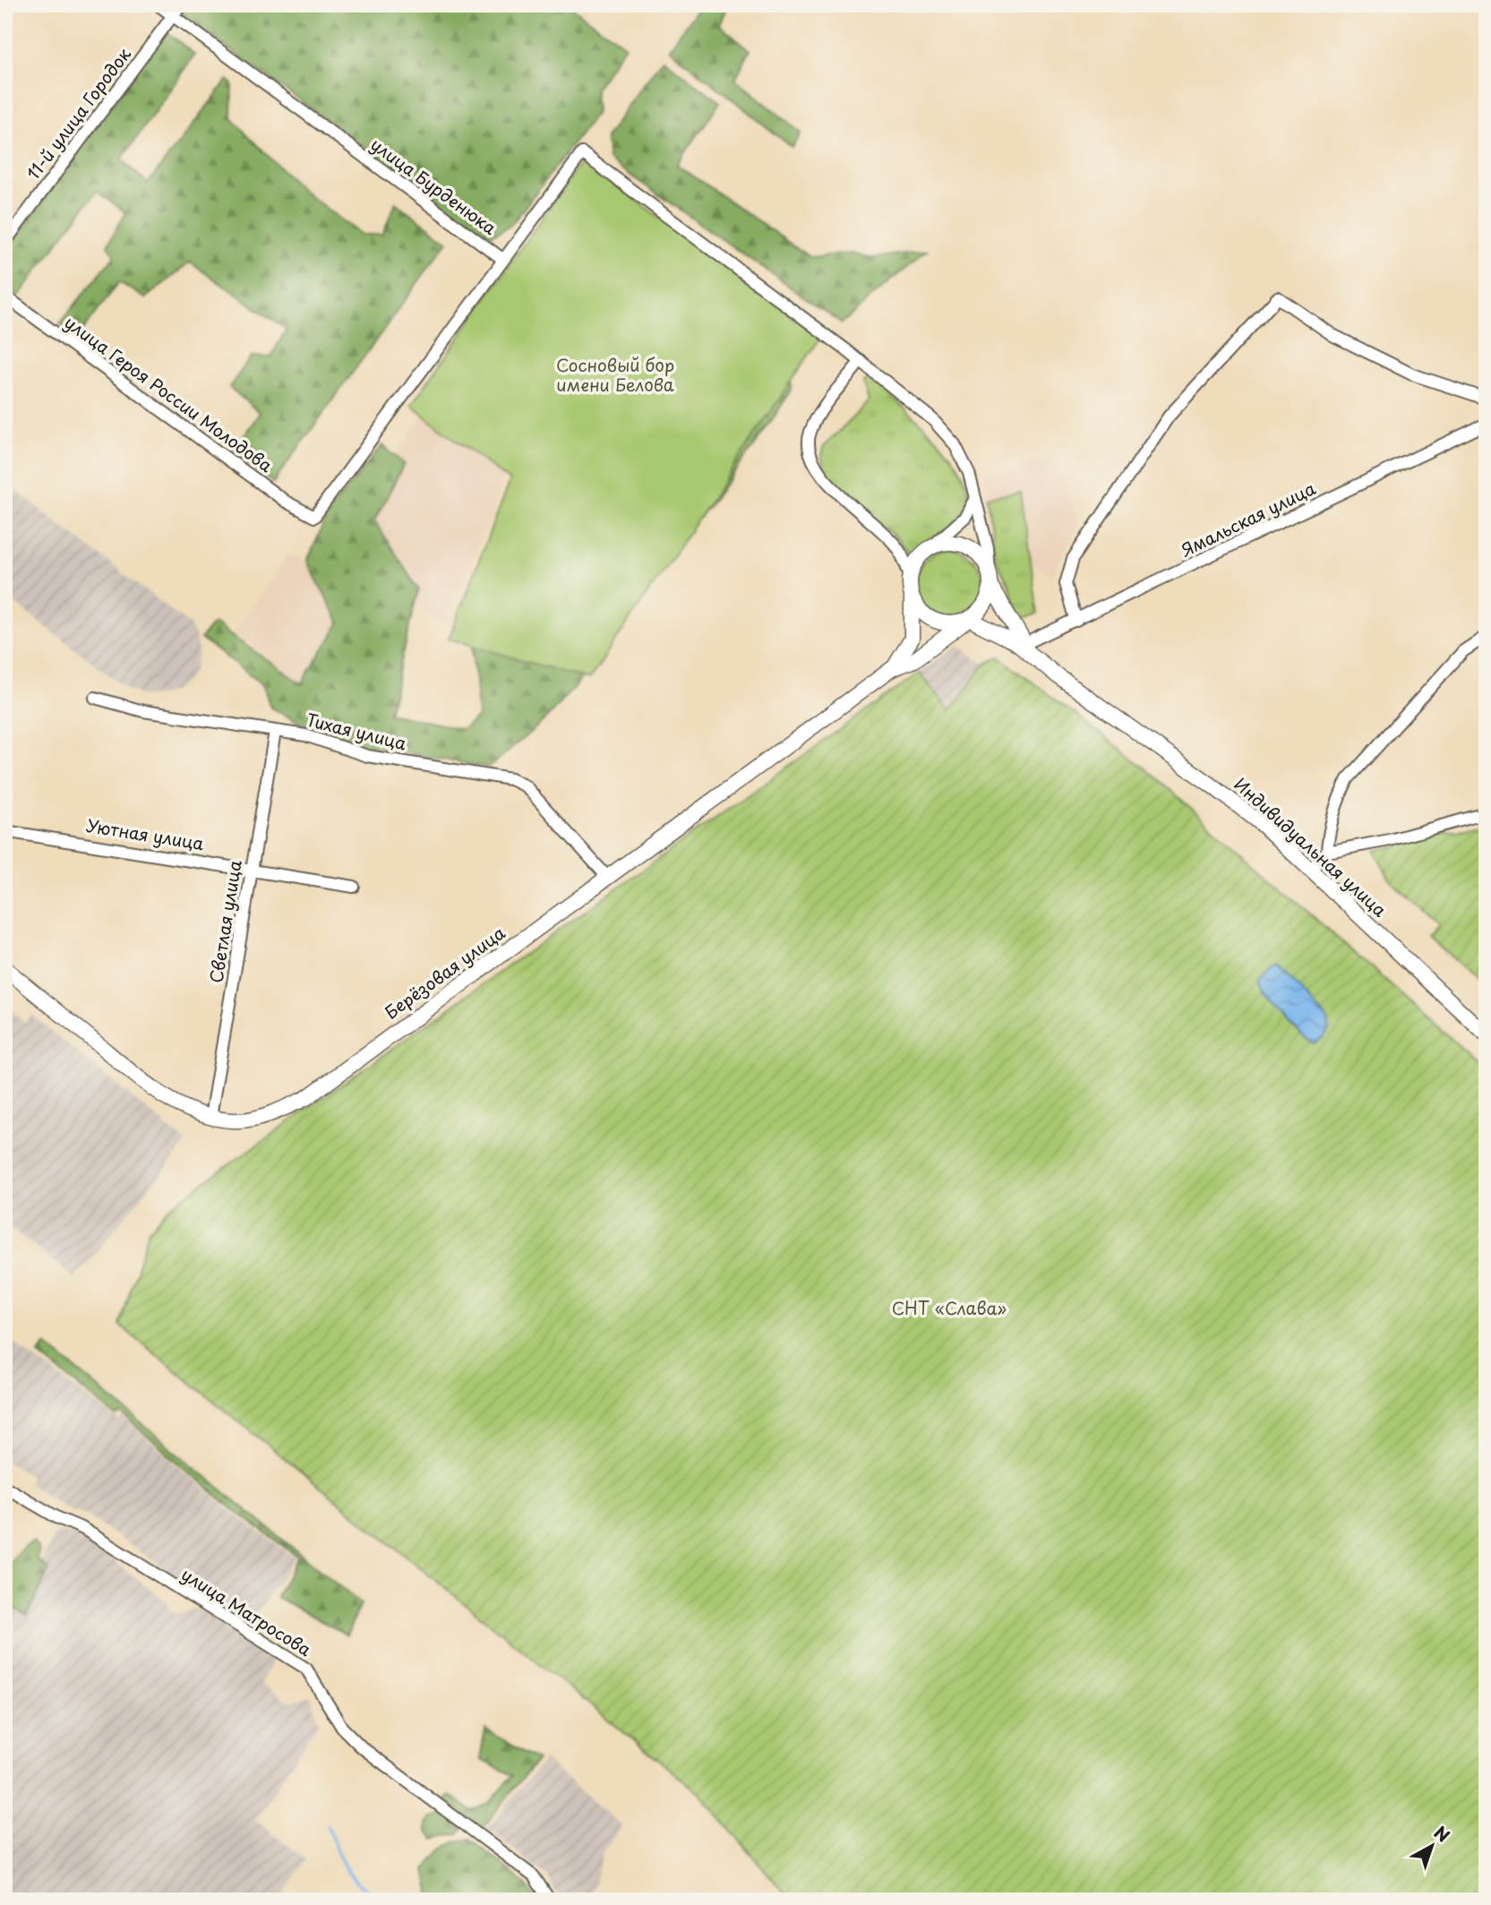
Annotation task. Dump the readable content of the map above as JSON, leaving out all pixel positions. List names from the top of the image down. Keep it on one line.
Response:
{"streets":{"main road":["Индивидуальная улица","Берёзовая улица"],"street":["11-й улица Городок","улица Бурденюка","улица Героя России Молодова","Ямальская улица","Тихая улица","Уютная улица","Светлая улица","улица Матросова"]},"crossings":[["11-й улица Городок","улица Бурденюка"],["улица Бурденюка","улица Героя России Молодова"],["Ямальская улица","Индивидуальная улица"],["Тихая улица","Светлая улица"],["Тихая улица","Берёзовая улица"],["Уютная улица","Светлая улица"],["Индивидуальная улица","Берёзовая улица"],["Светлая улица","Берёзовая улица"]],"parks":["Сосновый бор имени Белова","СНТ «Слава»"],"north":"top right"}
